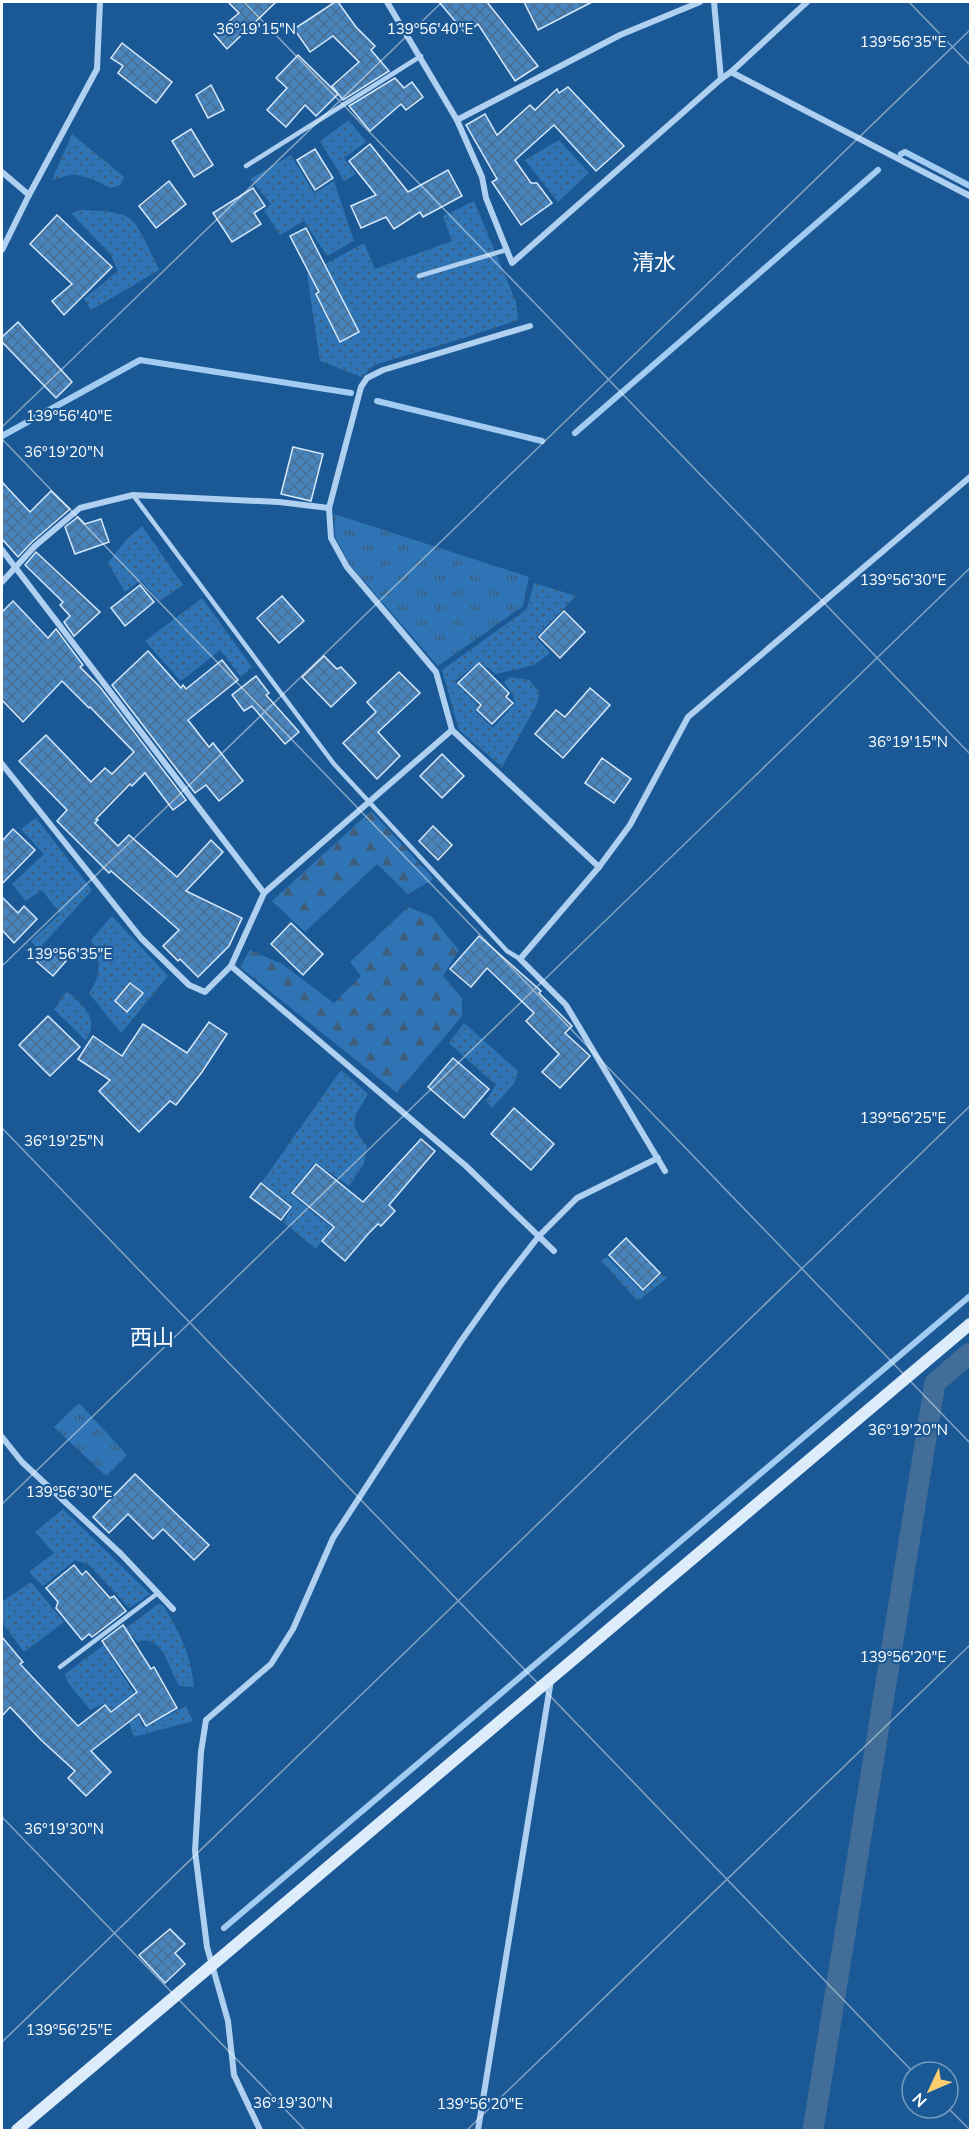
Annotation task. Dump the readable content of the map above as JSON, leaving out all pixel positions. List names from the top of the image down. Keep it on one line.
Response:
{"districts":["清水","西山"],"north":"bottom left","coordinates":["139°56'40\"E","36°19'15\"N","139°56'35\"E","36°19'20\"N","139°56'30\"E","139°56'25\"E","36°19'25\"N","139°56'20\"E","36°19'30\"N"]}
